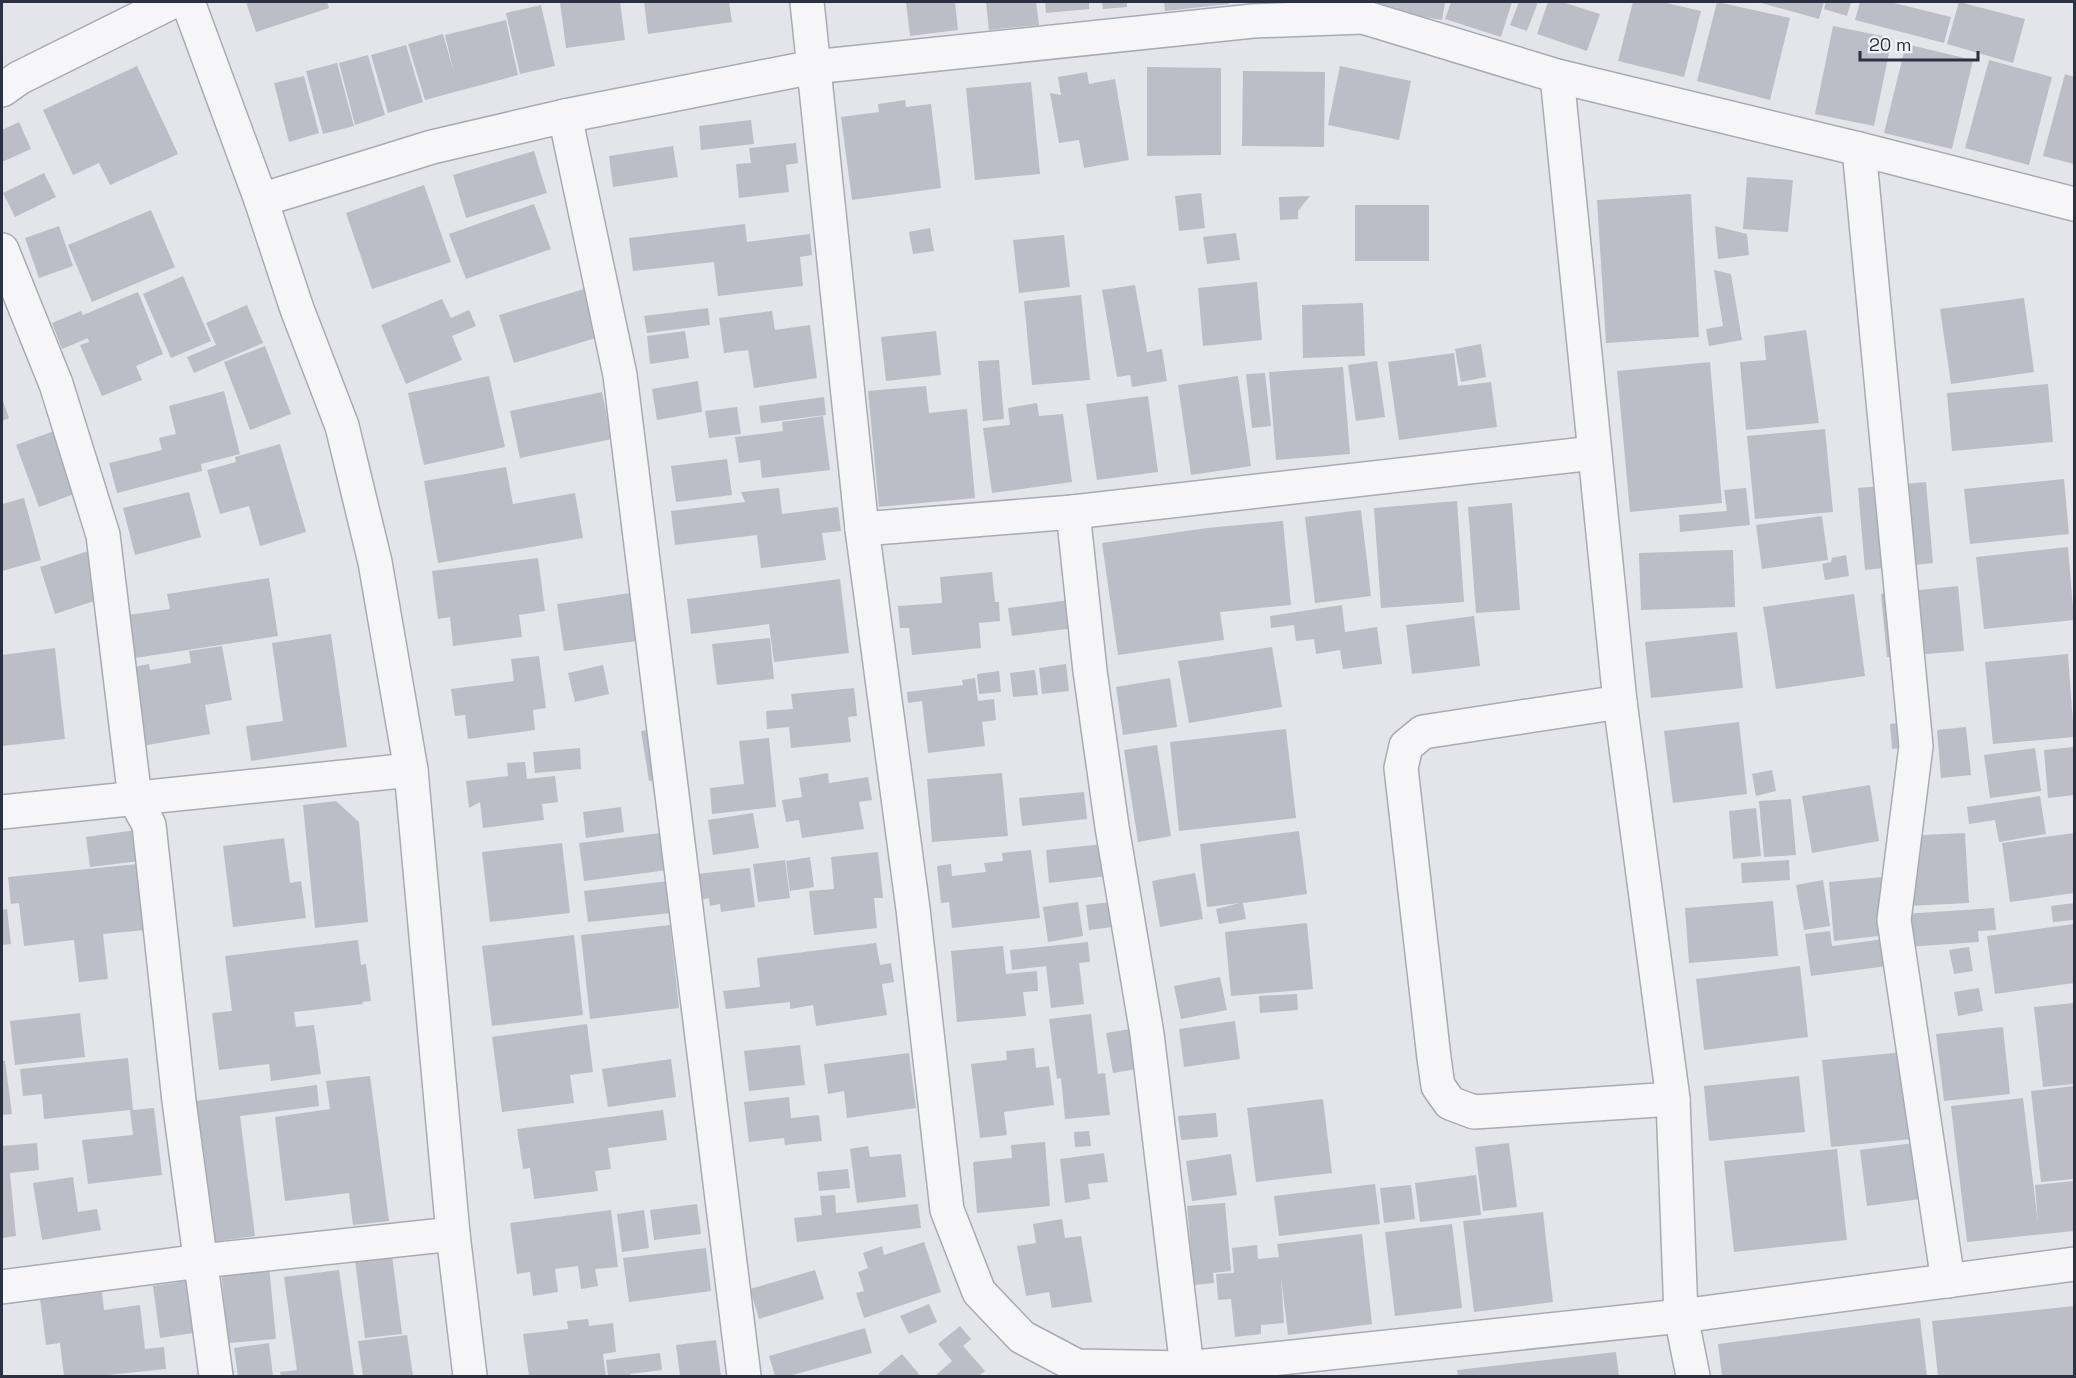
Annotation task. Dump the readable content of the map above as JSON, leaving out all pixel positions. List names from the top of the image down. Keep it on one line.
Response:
{"scale_bar":"20 m"}
